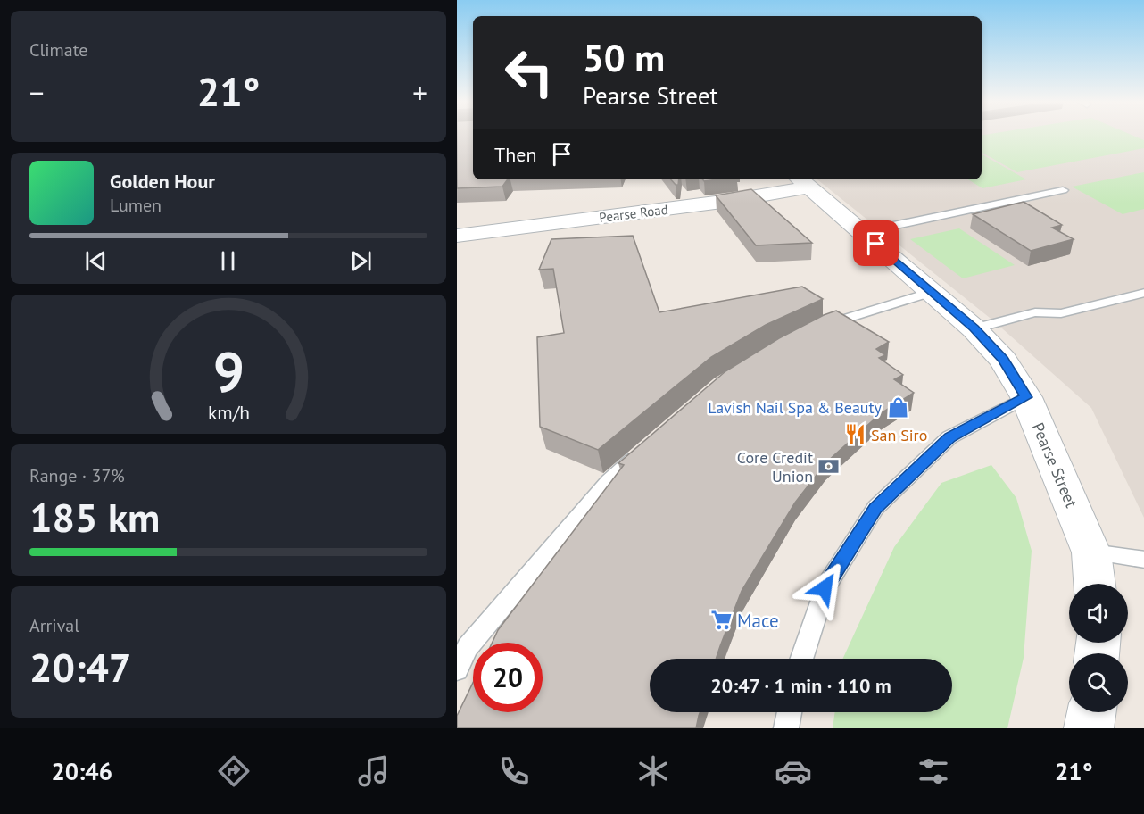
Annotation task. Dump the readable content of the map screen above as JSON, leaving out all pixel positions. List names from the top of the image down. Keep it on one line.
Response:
{"streets":{"street":["Pearse Road","Pearse Street"]},"crossings":[["Pearse Road","Pearse Street"]],"places":{"shop":["Lavish Nail Spa & Beauty"],"restaurant":["San Siro"],"bank":["Core Credit Union"],"supermarket":["Mace"]},"page":{"tile":["Climate",["Range · 37%","185 km"],["Arrival","20:47"]],"turn":["50 m","Pearse Street"],"heat":["−","21°","+"],"then":"Then","song":["Golden Hour","Lumen"],"limit":"20","trip":"20:47 · 1 min · 110 m","tabs":["20:46","21°"],"gauge":["9","km/h"]}}
